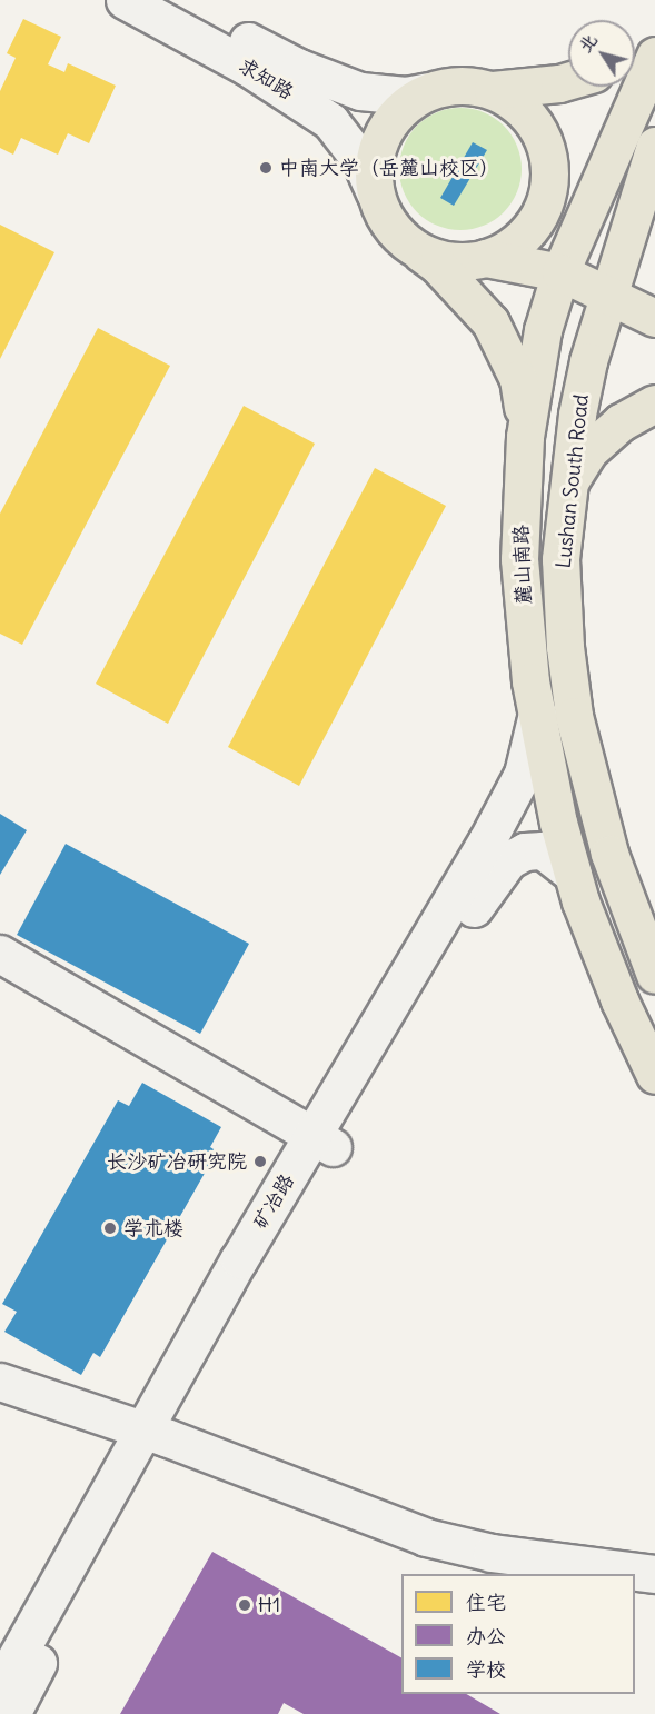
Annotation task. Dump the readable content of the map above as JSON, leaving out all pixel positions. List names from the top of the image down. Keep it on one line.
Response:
{"streets":{"main road":["Lushan South Road","麓山南路"],"street":["求知路","矿冶路"]},"crossings":[["麓山南路","矿冶路"]],"places":["中南大学（岳麓山校区）","长沙矿冶研究院","学术楼","H1"],"legend":["住宅","办公","学校"],"north":"top left"}
